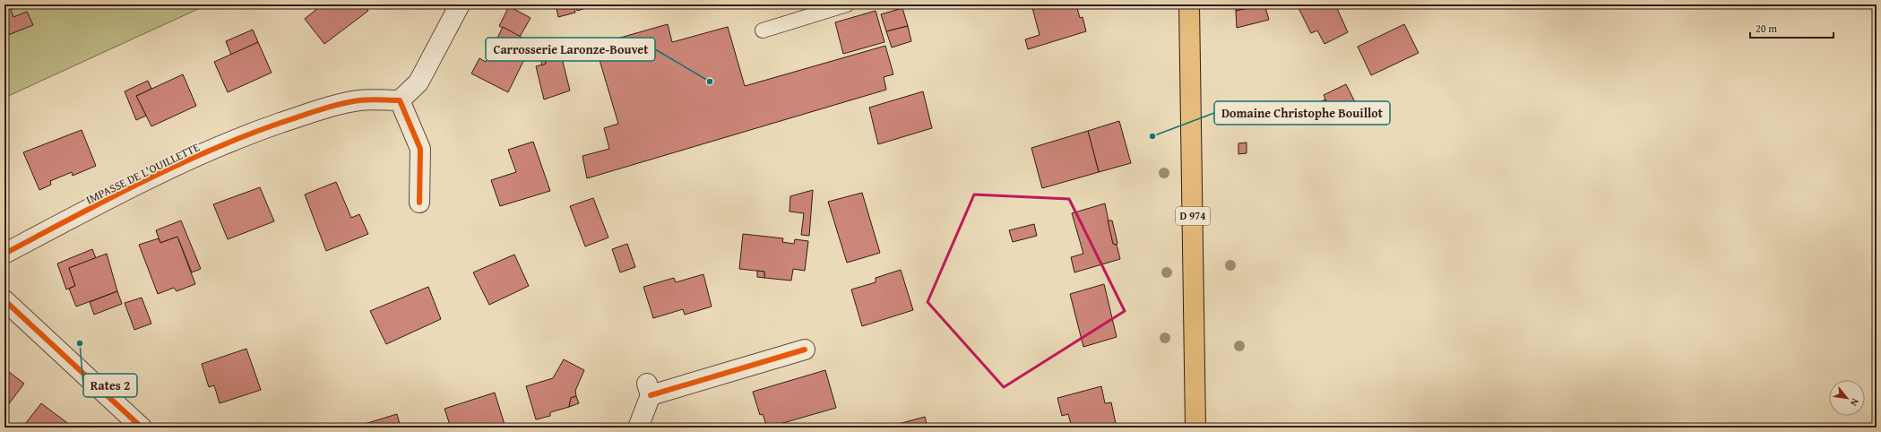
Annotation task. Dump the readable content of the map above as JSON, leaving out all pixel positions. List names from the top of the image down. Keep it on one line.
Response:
{"streets":{"main road":["D 974"],"street":["IMPASSE DE L'OUILLETTE"]},"places":["Carrosserie Laronze-Bouvet","Domaine Christophe Bouillot","Rates 2"],"scale_bar":"20 m","north":"bottom right"}
